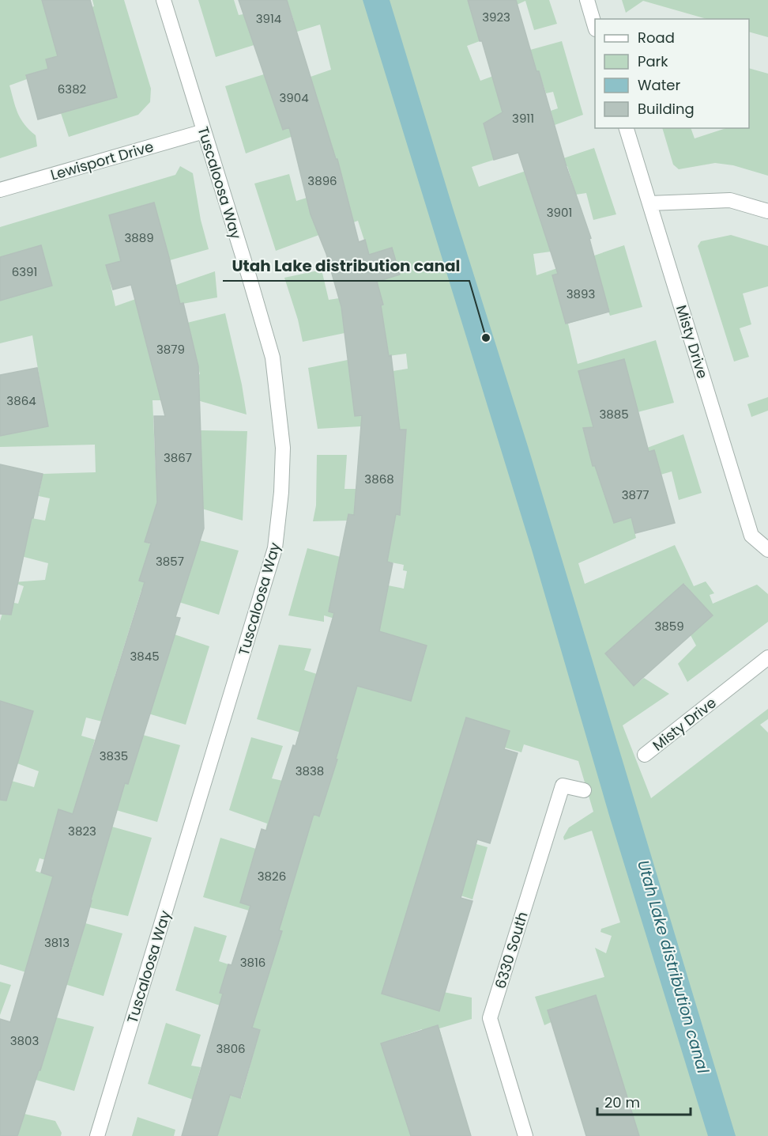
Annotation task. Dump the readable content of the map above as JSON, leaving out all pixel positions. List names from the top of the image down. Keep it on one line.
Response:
{"streets":{"street":["Lewisport Drive","Tuscaloosa Way","Misty Drive","6330 South"]},"crossings":[["Lewisport Drive","Tuscaloosa Way"]],"water":["Utah Lake distribution canal"],"places":["Utah Lake distribution canal"],"house_numbers":["3923","3914","6382","3904","3911","3896","3901","3889","6391","3893","3879","3864","3885","3867","3868","3877","3857","3859","3845","3835","3838","3823","3826","3813","3816","3803","3806"],"legend":["Road","Park","Water","Building"],"scale_bar":"20 m"}
